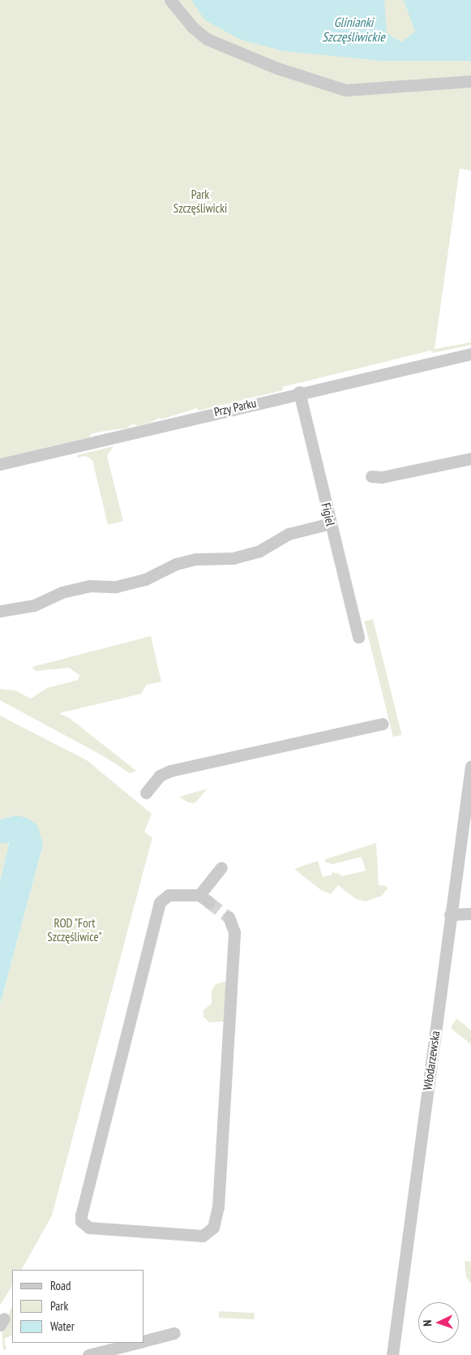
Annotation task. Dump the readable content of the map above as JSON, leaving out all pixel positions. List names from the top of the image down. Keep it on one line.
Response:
{"streets":{"street":["Przy Parku","Figiel","Włodarzewska"]},"crossings":[["Przy Parku","Figiel"]],"water":["Glinianki Szczęśliwickie"],"parks":["Park Szczęśliwicki","ROD \"Fort Szczęśliwice\""],"legend":["Road","Park","Water"],"north":"left"}
